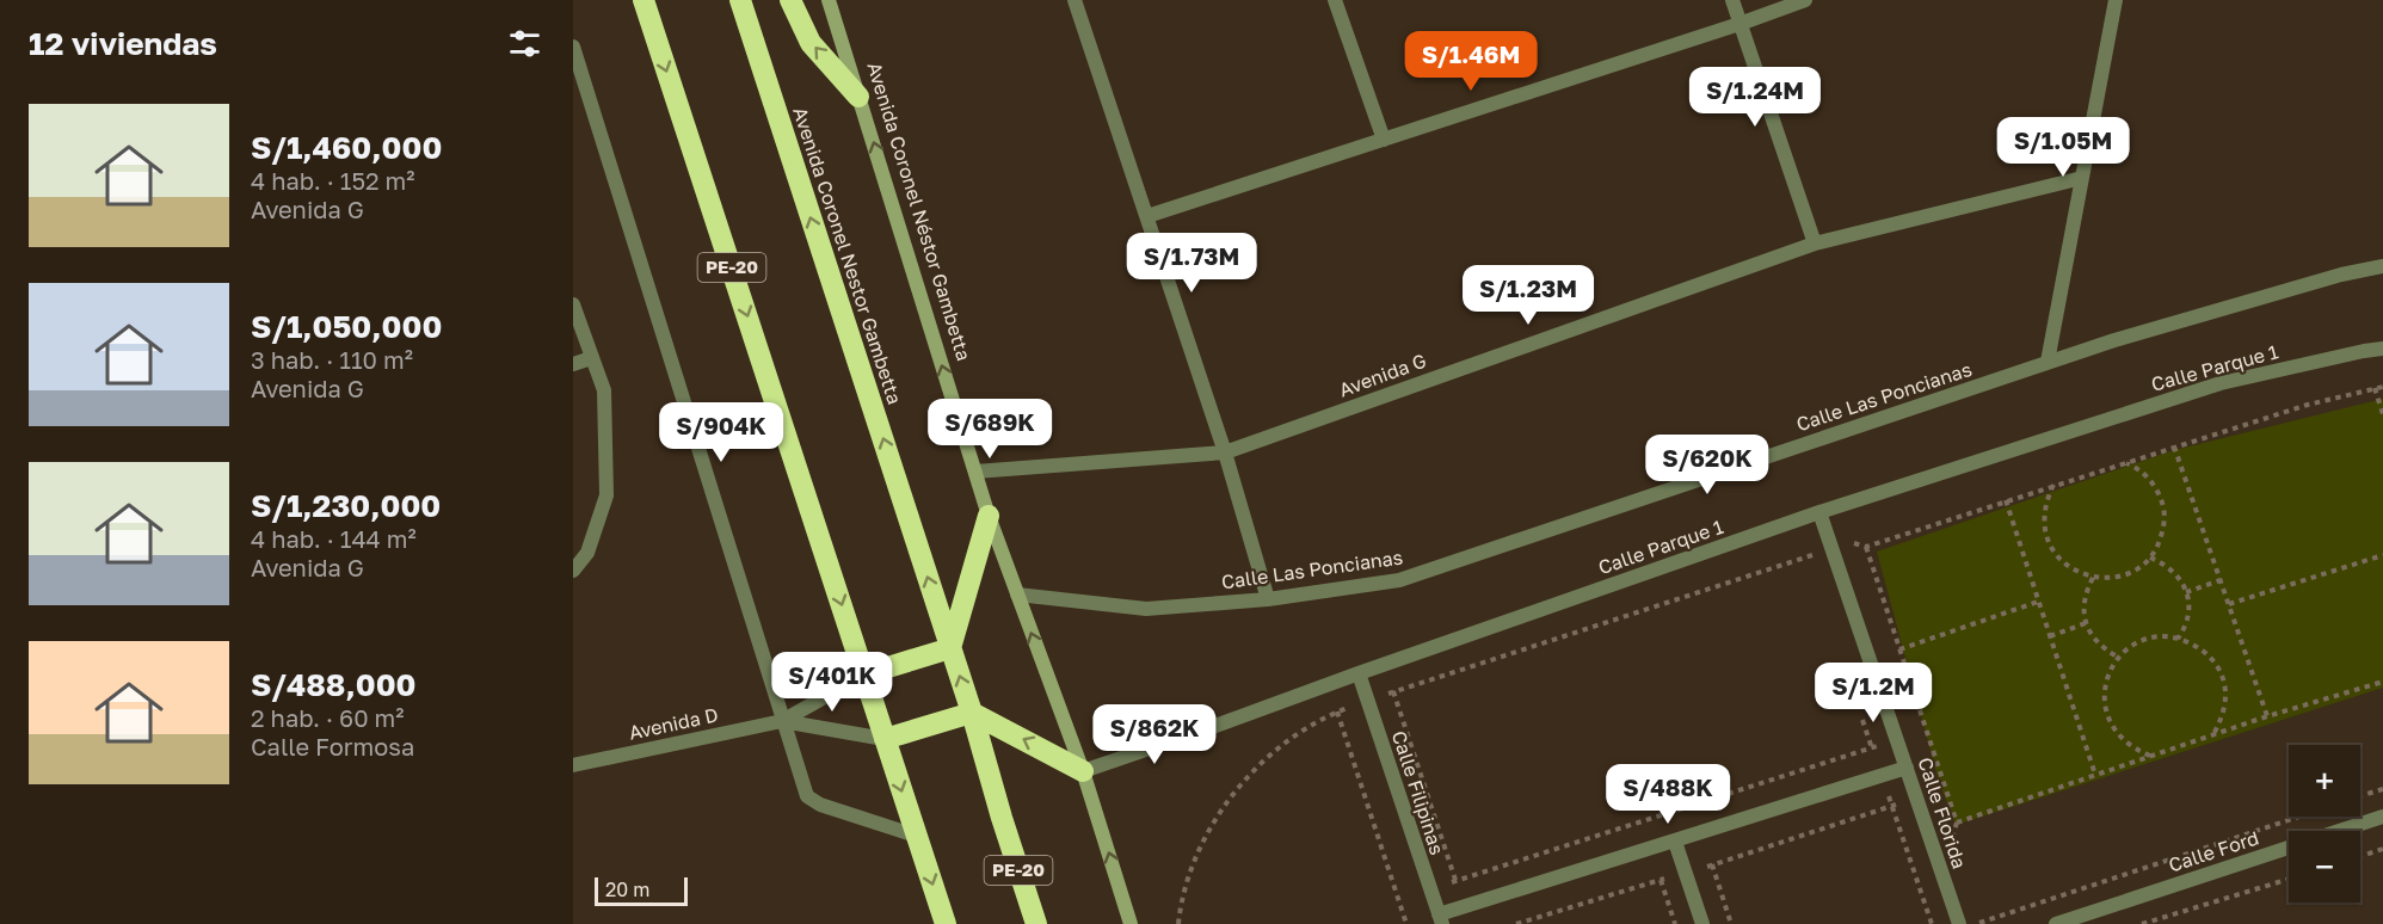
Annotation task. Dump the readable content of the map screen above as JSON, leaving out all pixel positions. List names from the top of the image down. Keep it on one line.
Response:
{"streets":{"highway":["Avenida Coronel Nestor Gambetta","PE-20"],"street":["Avenida Coronel Néstor Gambetta","Calle Parque 1","Avenida G","Calle Las Poncianas","Avenida D","Calle Filipinas","Calle Florida","Calle Ford"]},"crossings":[["Avenida Coronel Néstor Gambetta","Calle Parque 1"],["Avenida Coronel Néstor Gambetta","Avenida G"],["Avenida Coronel Néstor Gambetta","Calle Las Poncianas"],["Avenida Coronel Nestor Gambetta","PE-20"],["PE-20","Avenida D"],["Calle Parque 1","Calle Filipinas"],["Calle Parque 1","Calle Florida"]],"one_way":["Avenida Coronel Néstor Gambetta"],"scale_bar":"20 m","page":{"heading":"12 viviendas","price":["S/1.46M","S/1.24M","S/1.05M","S/1.73M","S/1.23M","S/689K","S/904K","S/620K","S/401K","S/1.2M","S/862K","S/488K"],"list":[{"name":"S/1,460,000","note":"4 hab. · 152 m² · Avenida G"},{"name":"S/1,050,000","note":"3 hab. · 110 m² · Avenida G"},{"name":"S/1,230,000","note":"4 hab. · 144 m² · Avenida G"},{"name":"S/488,000","note":"2 hab. · 60 m² · Calle Formosa"}],"map_buttons":["+","−"],"scale":"20 m"}}
